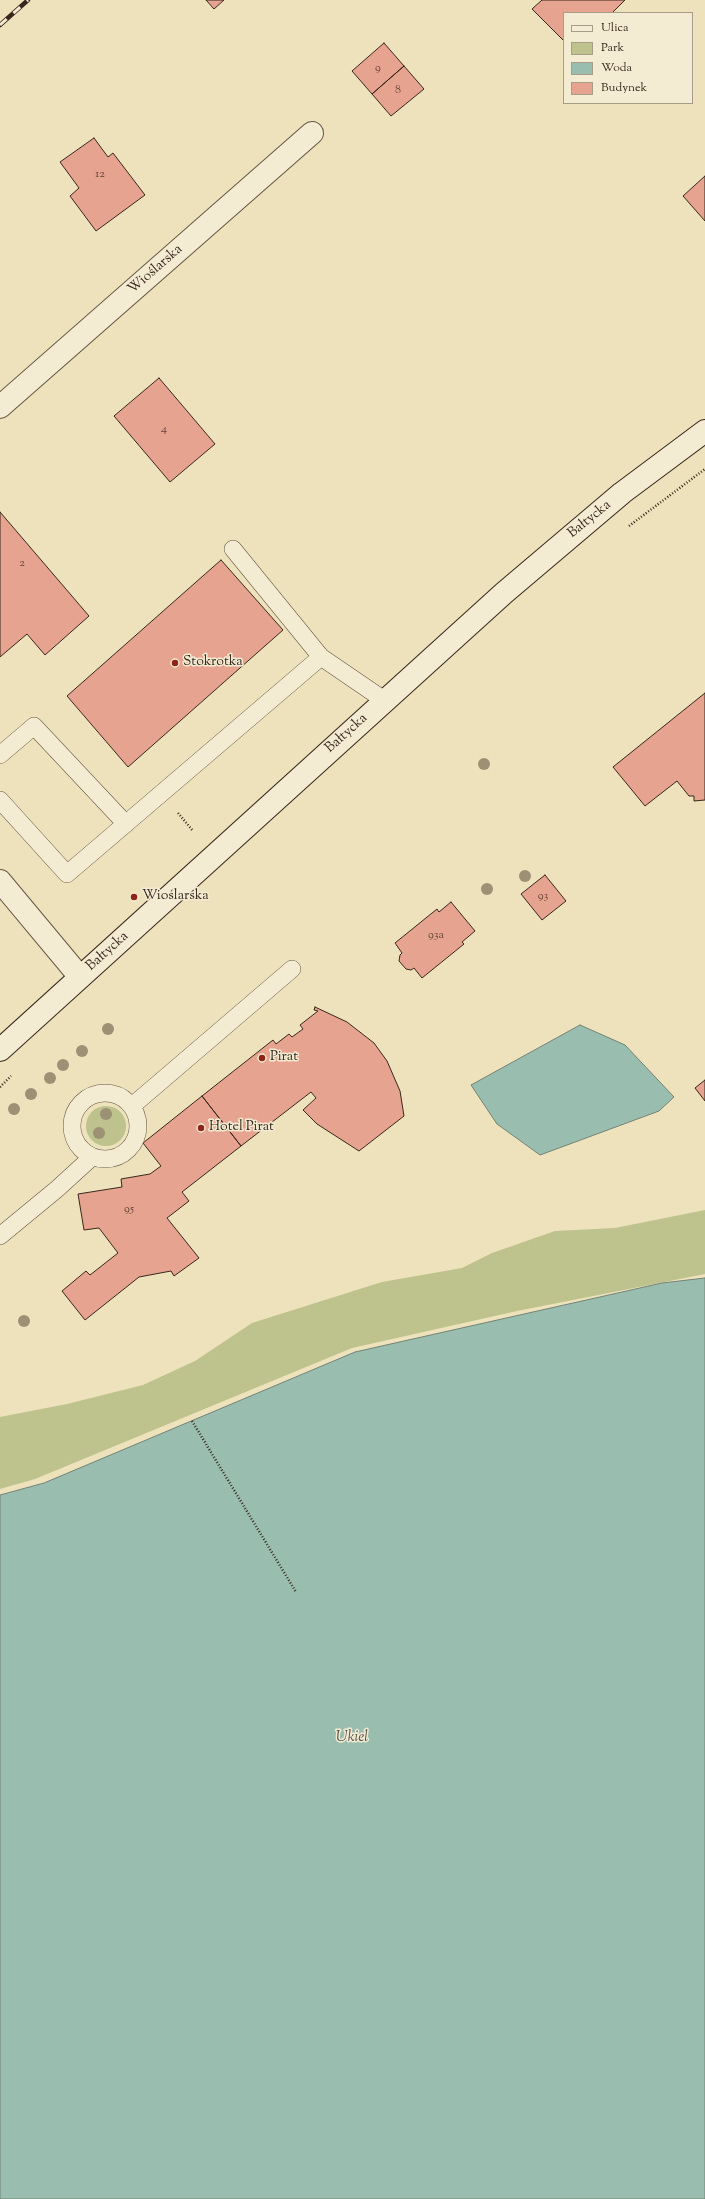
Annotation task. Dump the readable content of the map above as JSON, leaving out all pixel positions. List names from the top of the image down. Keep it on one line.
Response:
{"streets":{"main road":["Wioślarska","Bałtycka"]},"water":["Ukiel"],"places":["Stokrotka","Wioślarska","Pirat","Hotel Pirat"],"house_numbers":["9","8","12","4","2","93","93a","95"],"legend":["Ulica","Park","Woda","Budynek"]}
